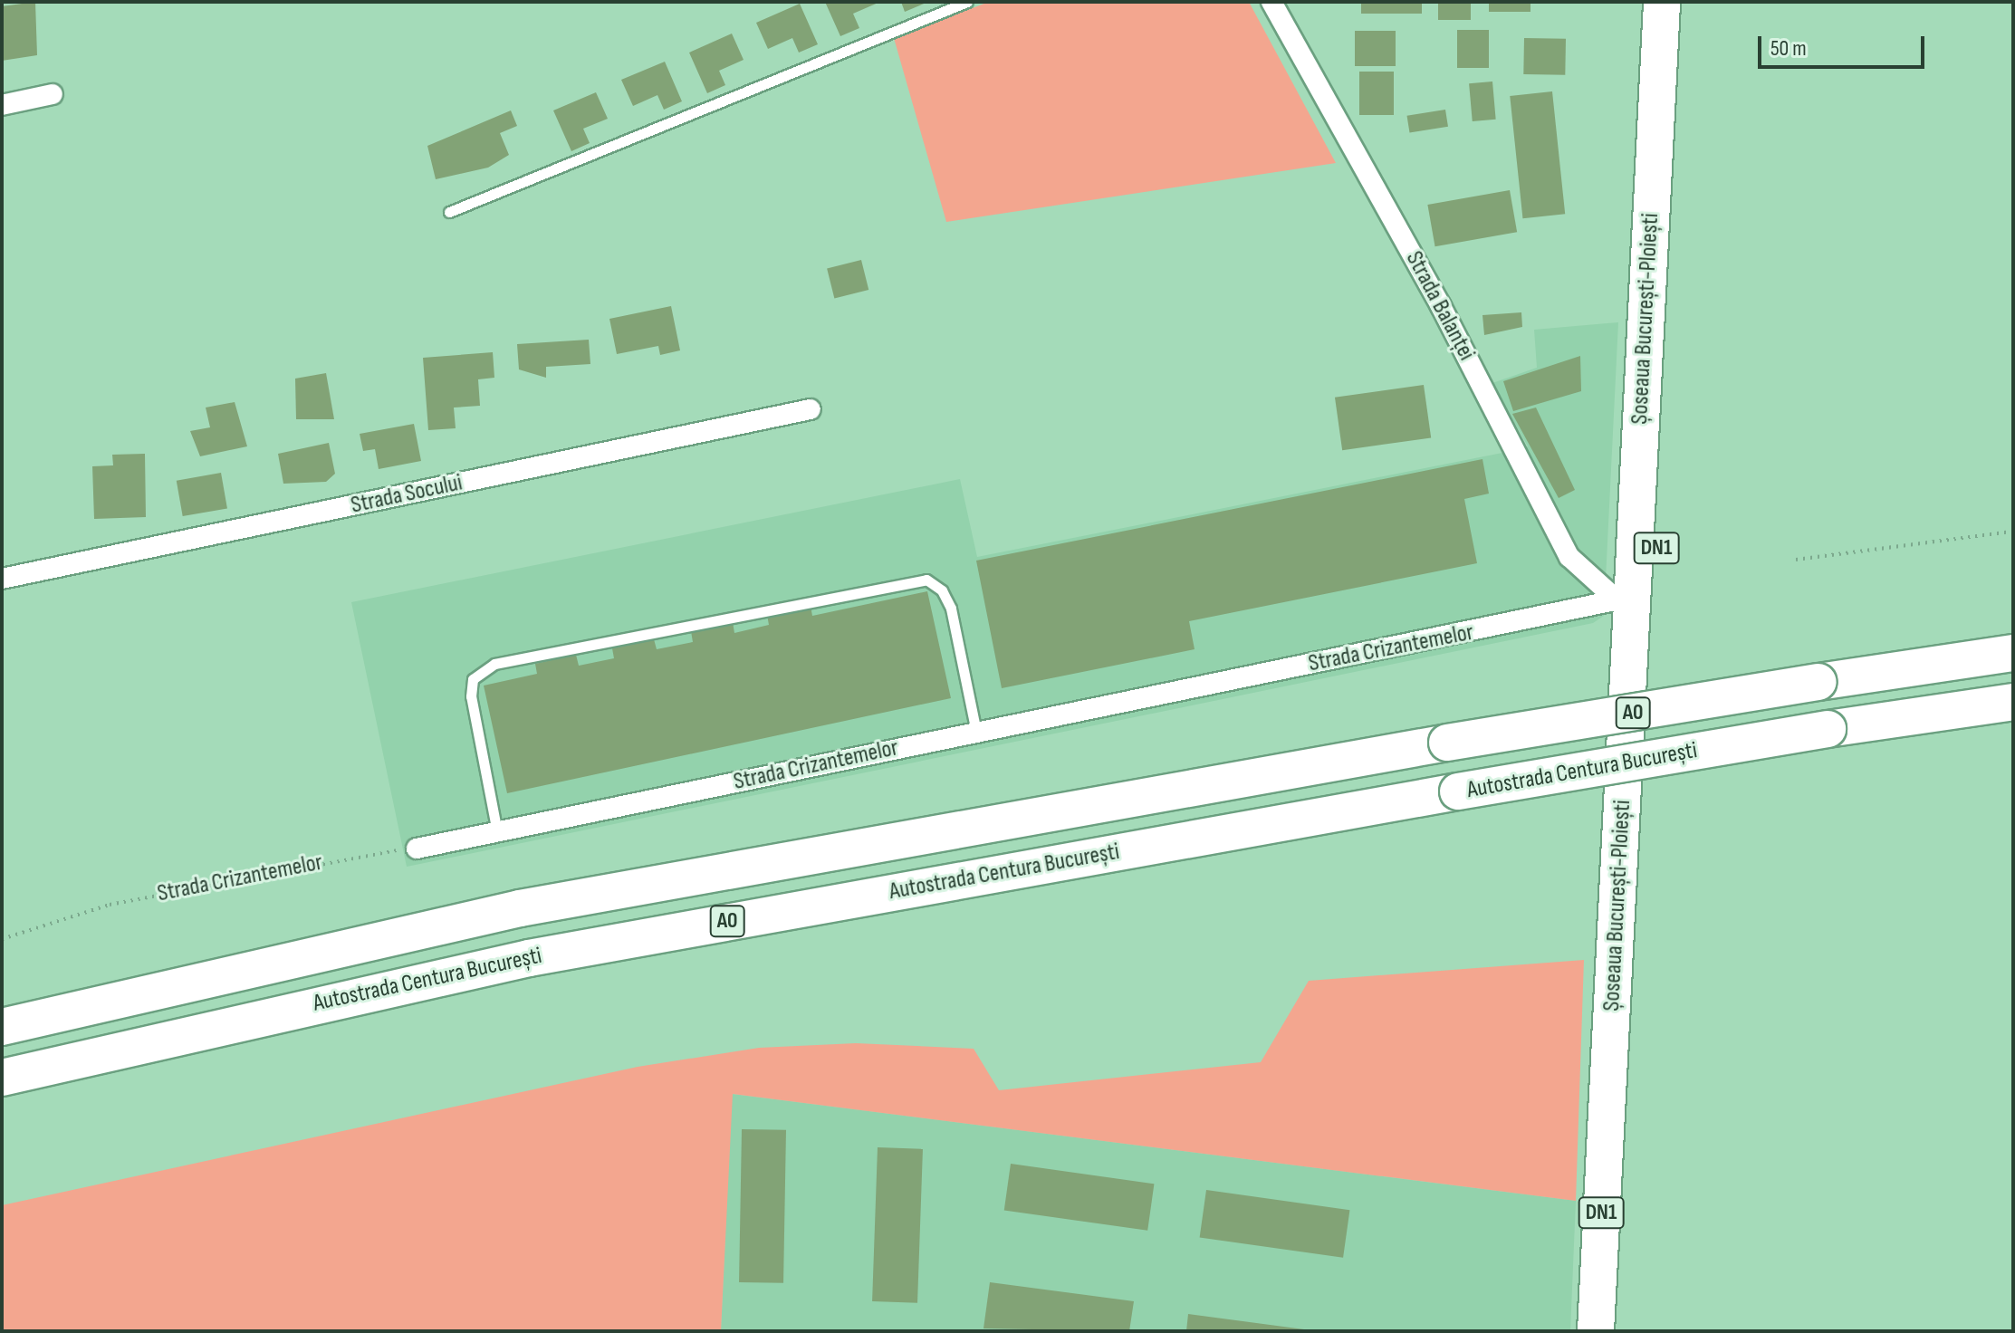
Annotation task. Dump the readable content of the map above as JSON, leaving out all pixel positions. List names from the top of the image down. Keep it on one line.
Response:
{"streets":{"highway":["Șoseaua București-Ploiești","DN1","A0","Autostrada Centura București"],"street":["Strada Balanței","Strada Socului","Strada Crizantemelor"]},"crossings":[["Strada Balanței","Șoseaua București-Ploiești"],["Strada Balanței","Strada Crizantemelor"],["Șoseaua București-Ploiești","Strada Crizantemelor"]],"scale_bar":"50 m"}
